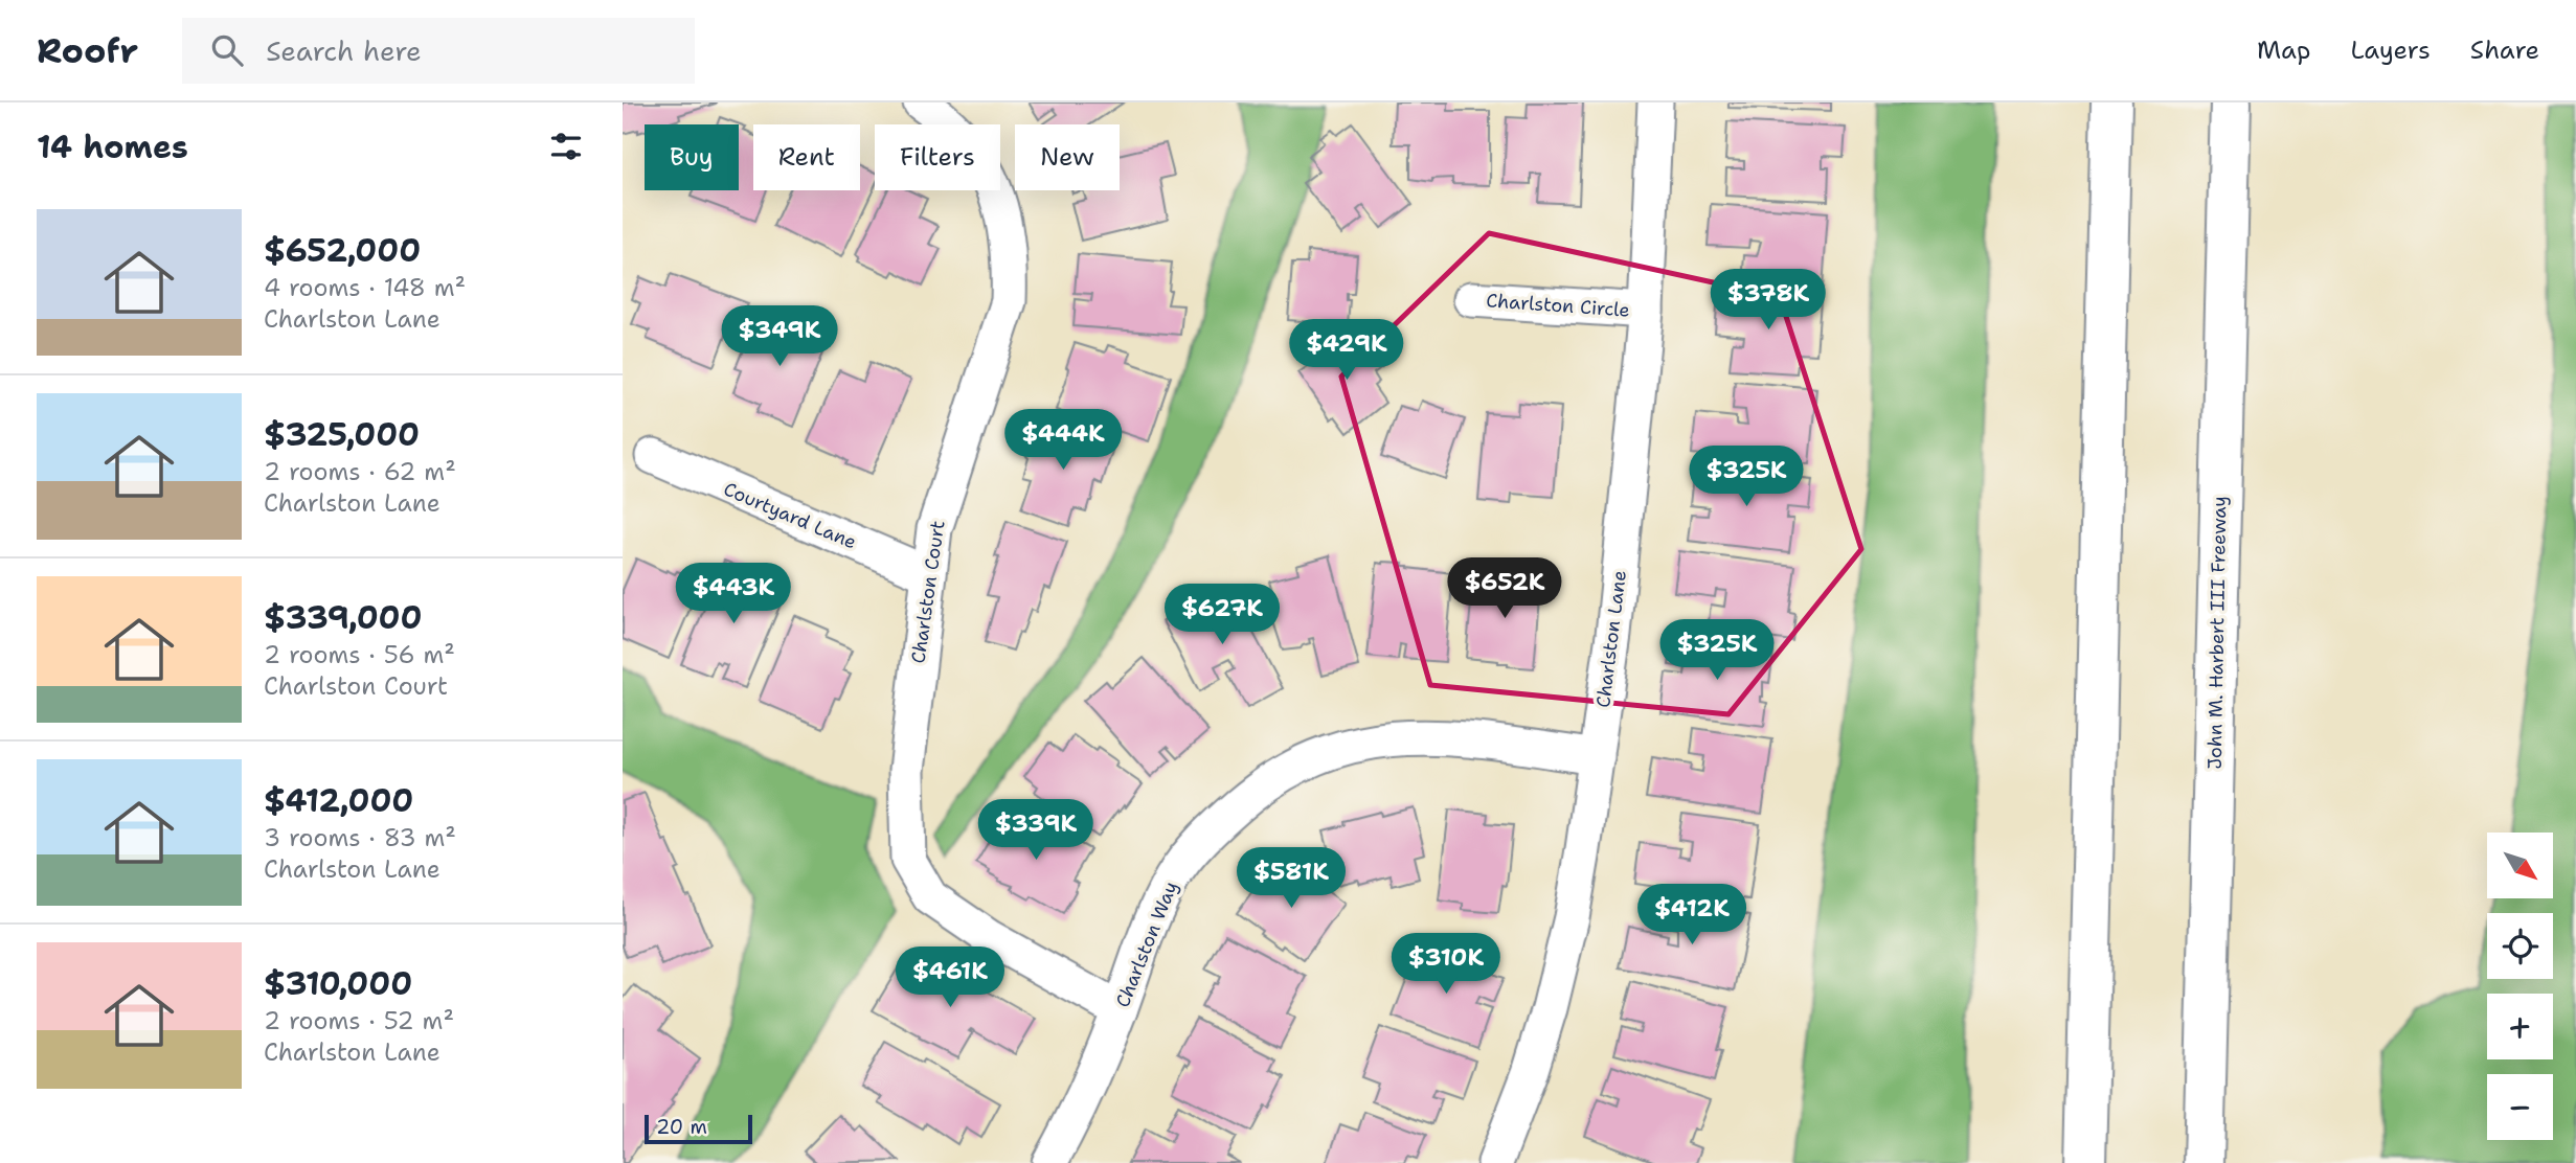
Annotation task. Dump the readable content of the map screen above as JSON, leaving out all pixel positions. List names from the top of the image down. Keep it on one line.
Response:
{"streets":{"highway":["John M. Harbert III Freeway"],"street":["Charlston Circle","Courtyard Lane","Charlston Court","Charlston Lane","Charlston Way"]},"crossings":[["Charlston Circle","Charlston Lane"],["Courtyard Lane","Charlston Court"],["Charlston Court","Charlston Way"],["Charlston Lane","Charlston Way"]],"scale_bar":"20 m","north":"bottom right","page":{"header":"Roofr","search":"Search here","nav":["Map","Layers","Share"],"heading":"14 homes","chip":["Buy","Rent","Filters","New"],"list":[{"name":"$652,000","note":"4 rooms · 148 m² · Charlston Lane"},{"name":"$325,000","note":"2 rooms · 62 m² · Charlston Lane"},{"name":"$339,000","note":"2 rooms · 56 m² · Charlston Court"},{"name":"$412,000","note":"3 rooms · 83 m² · Charlston Lane"},{"name":"$310,000","note":"2 rooms · 52 m² · Charlston Lane"}],"price":["$378K","$349K","$429K","$444K","$325K","$652K","$443K","$627K","$325K","$339K","$581K","$412K","$310K","$461K"],"map_buttons":["+","−"],"scale":"20 m"}}
